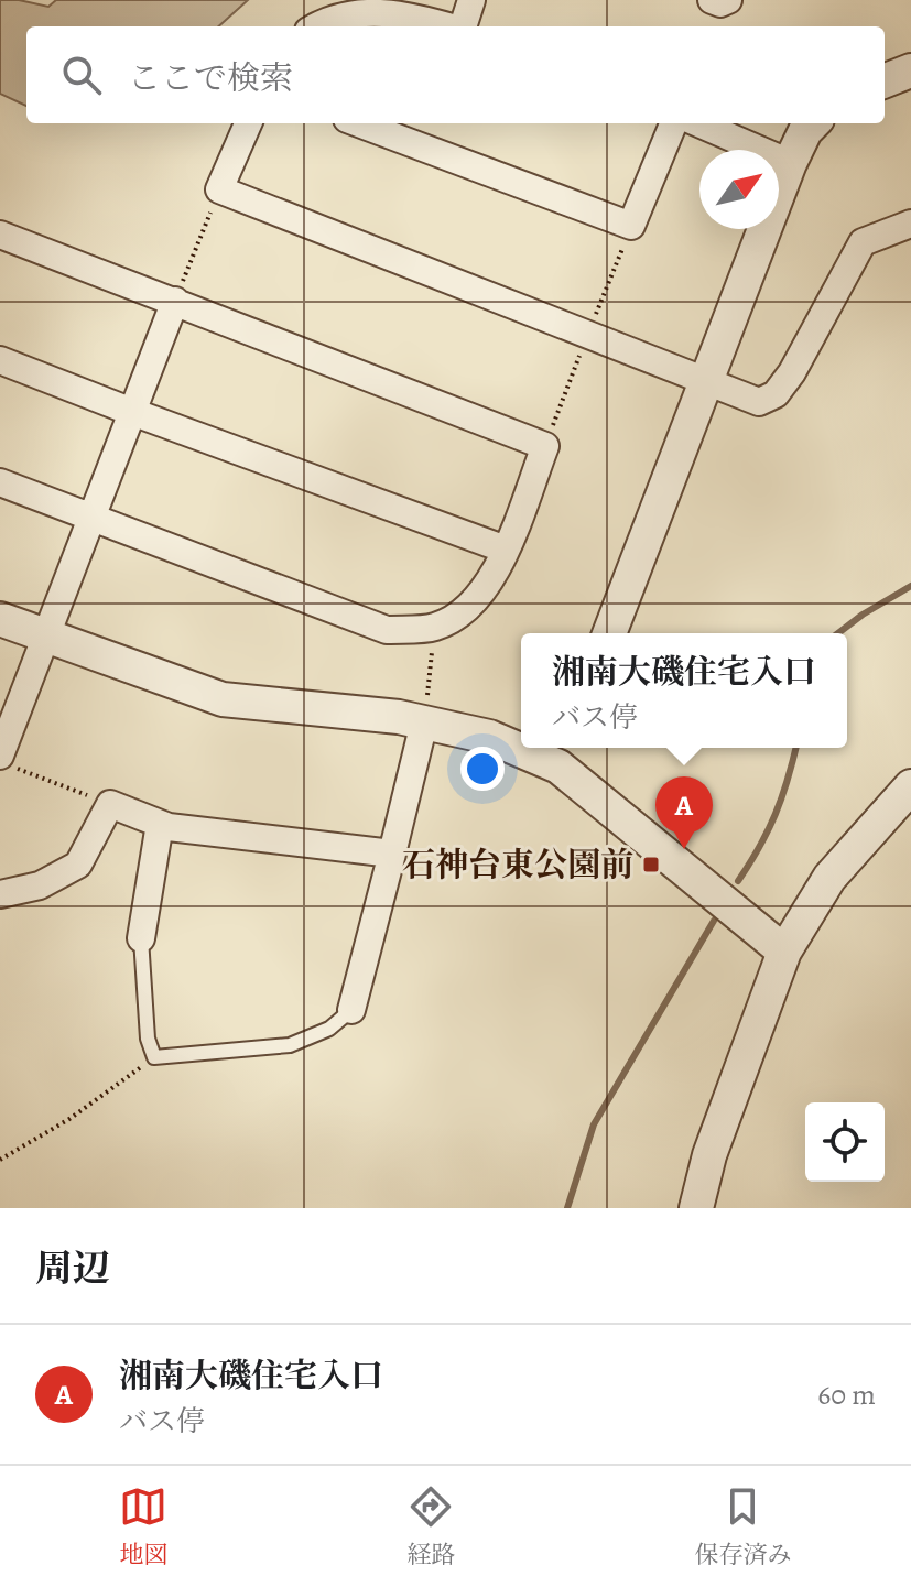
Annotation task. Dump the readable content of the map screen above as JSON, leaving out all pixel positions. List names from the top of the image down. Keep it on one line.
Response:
{"places":{"transit":["石神台東公園前"]},"north":"top right","page":{"search":"ここで検索","popup":["湘南大磯住宅入口","バス停"],"pins":"A","heading":"周辺","list":[{"mark":"A","name":"湘南大磯住宅入口","note":"バス停","value":"60 m"}],"nav":["地図","経路","保存済み"]}}
